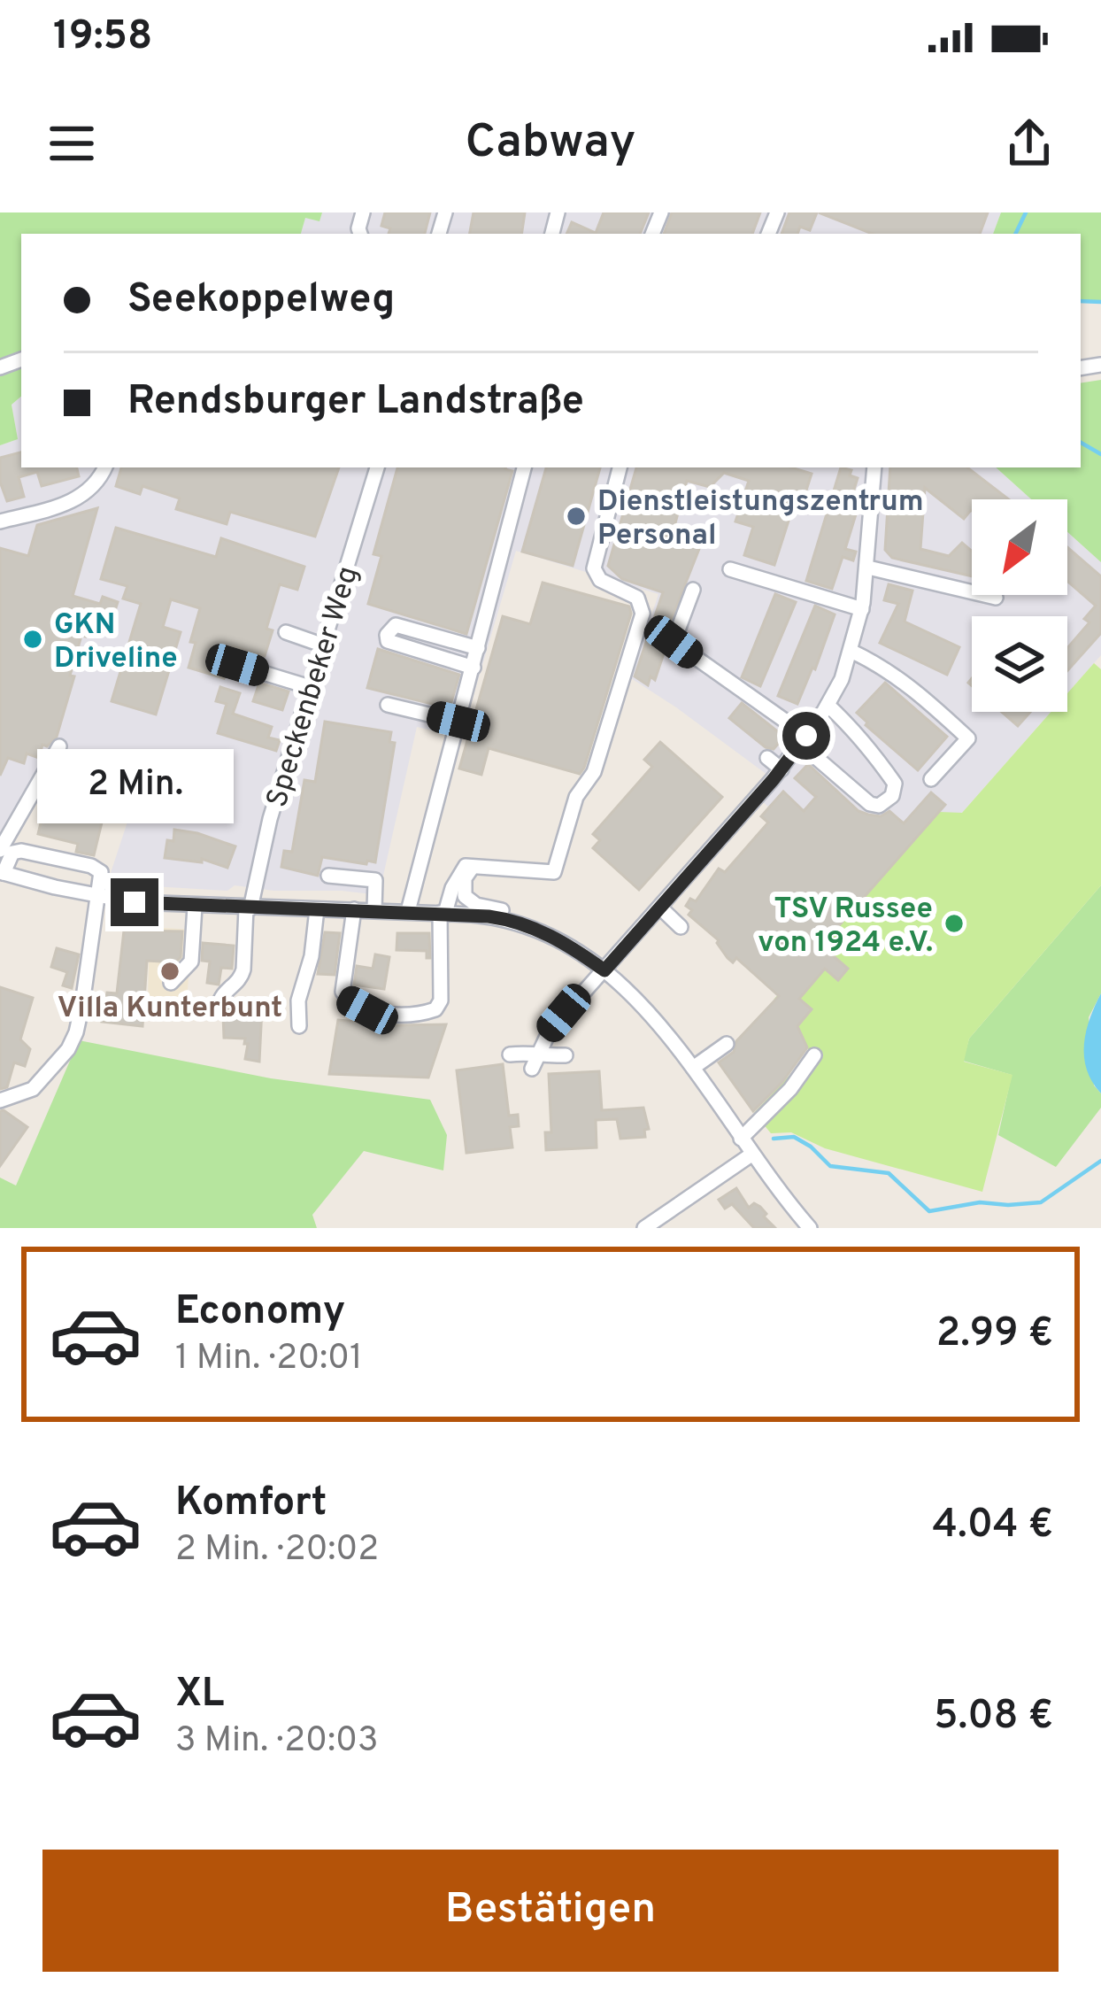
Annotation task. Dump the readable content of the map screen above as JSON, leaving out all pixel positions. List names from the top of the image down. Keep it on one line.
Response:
{"streets":{"street":["Speckenbeker Weg"]},"places":["Dienstleistungszentrum Personal","GKN Driveline","TSV Russee von 1924 e.V.","Villa Kunterbunt"],"north":"bottom left","page":{"status":"19:58","header":"Cabway","banner":["Seekoppelweg","Rendsburger Landstraße"],"bubble":"2 Min.","list":[{"name":"Economy","note":"1 Min. · 20:01","value":"2.99 €"},{"name":"Komfort","note":"2 Min. · 20:02","value":"4.04 €"},{"name":"XL","note":"3 Min. · 20:03","value":"5.08 €"}],"buttons":"Bestätigen"}}
